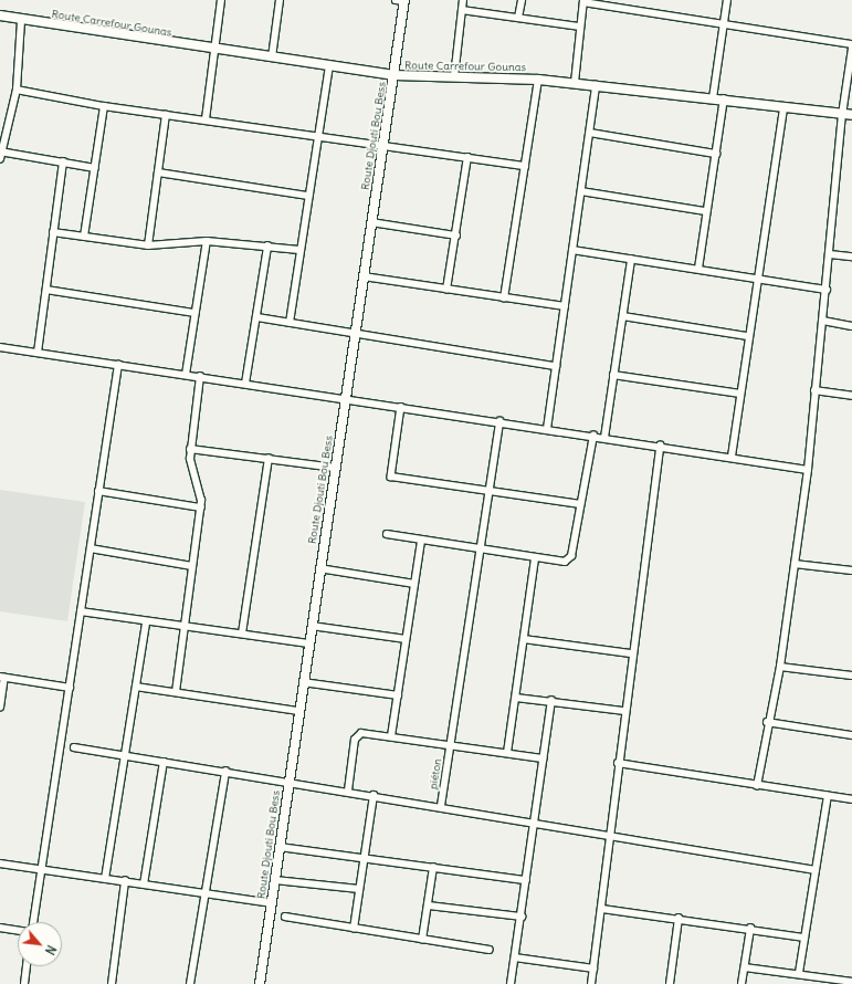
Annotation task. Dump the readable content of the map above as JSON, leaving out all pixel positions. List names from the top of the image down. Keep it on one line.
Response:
{"streets":{"main road":["Route Carrefour Gounas","Route Djouti Bou Bess"],"street":["piéton"]},"crossings":[["Route Carrefour Gounas","Route Djouti Bou Bess"]],"north":"bottom right"}
